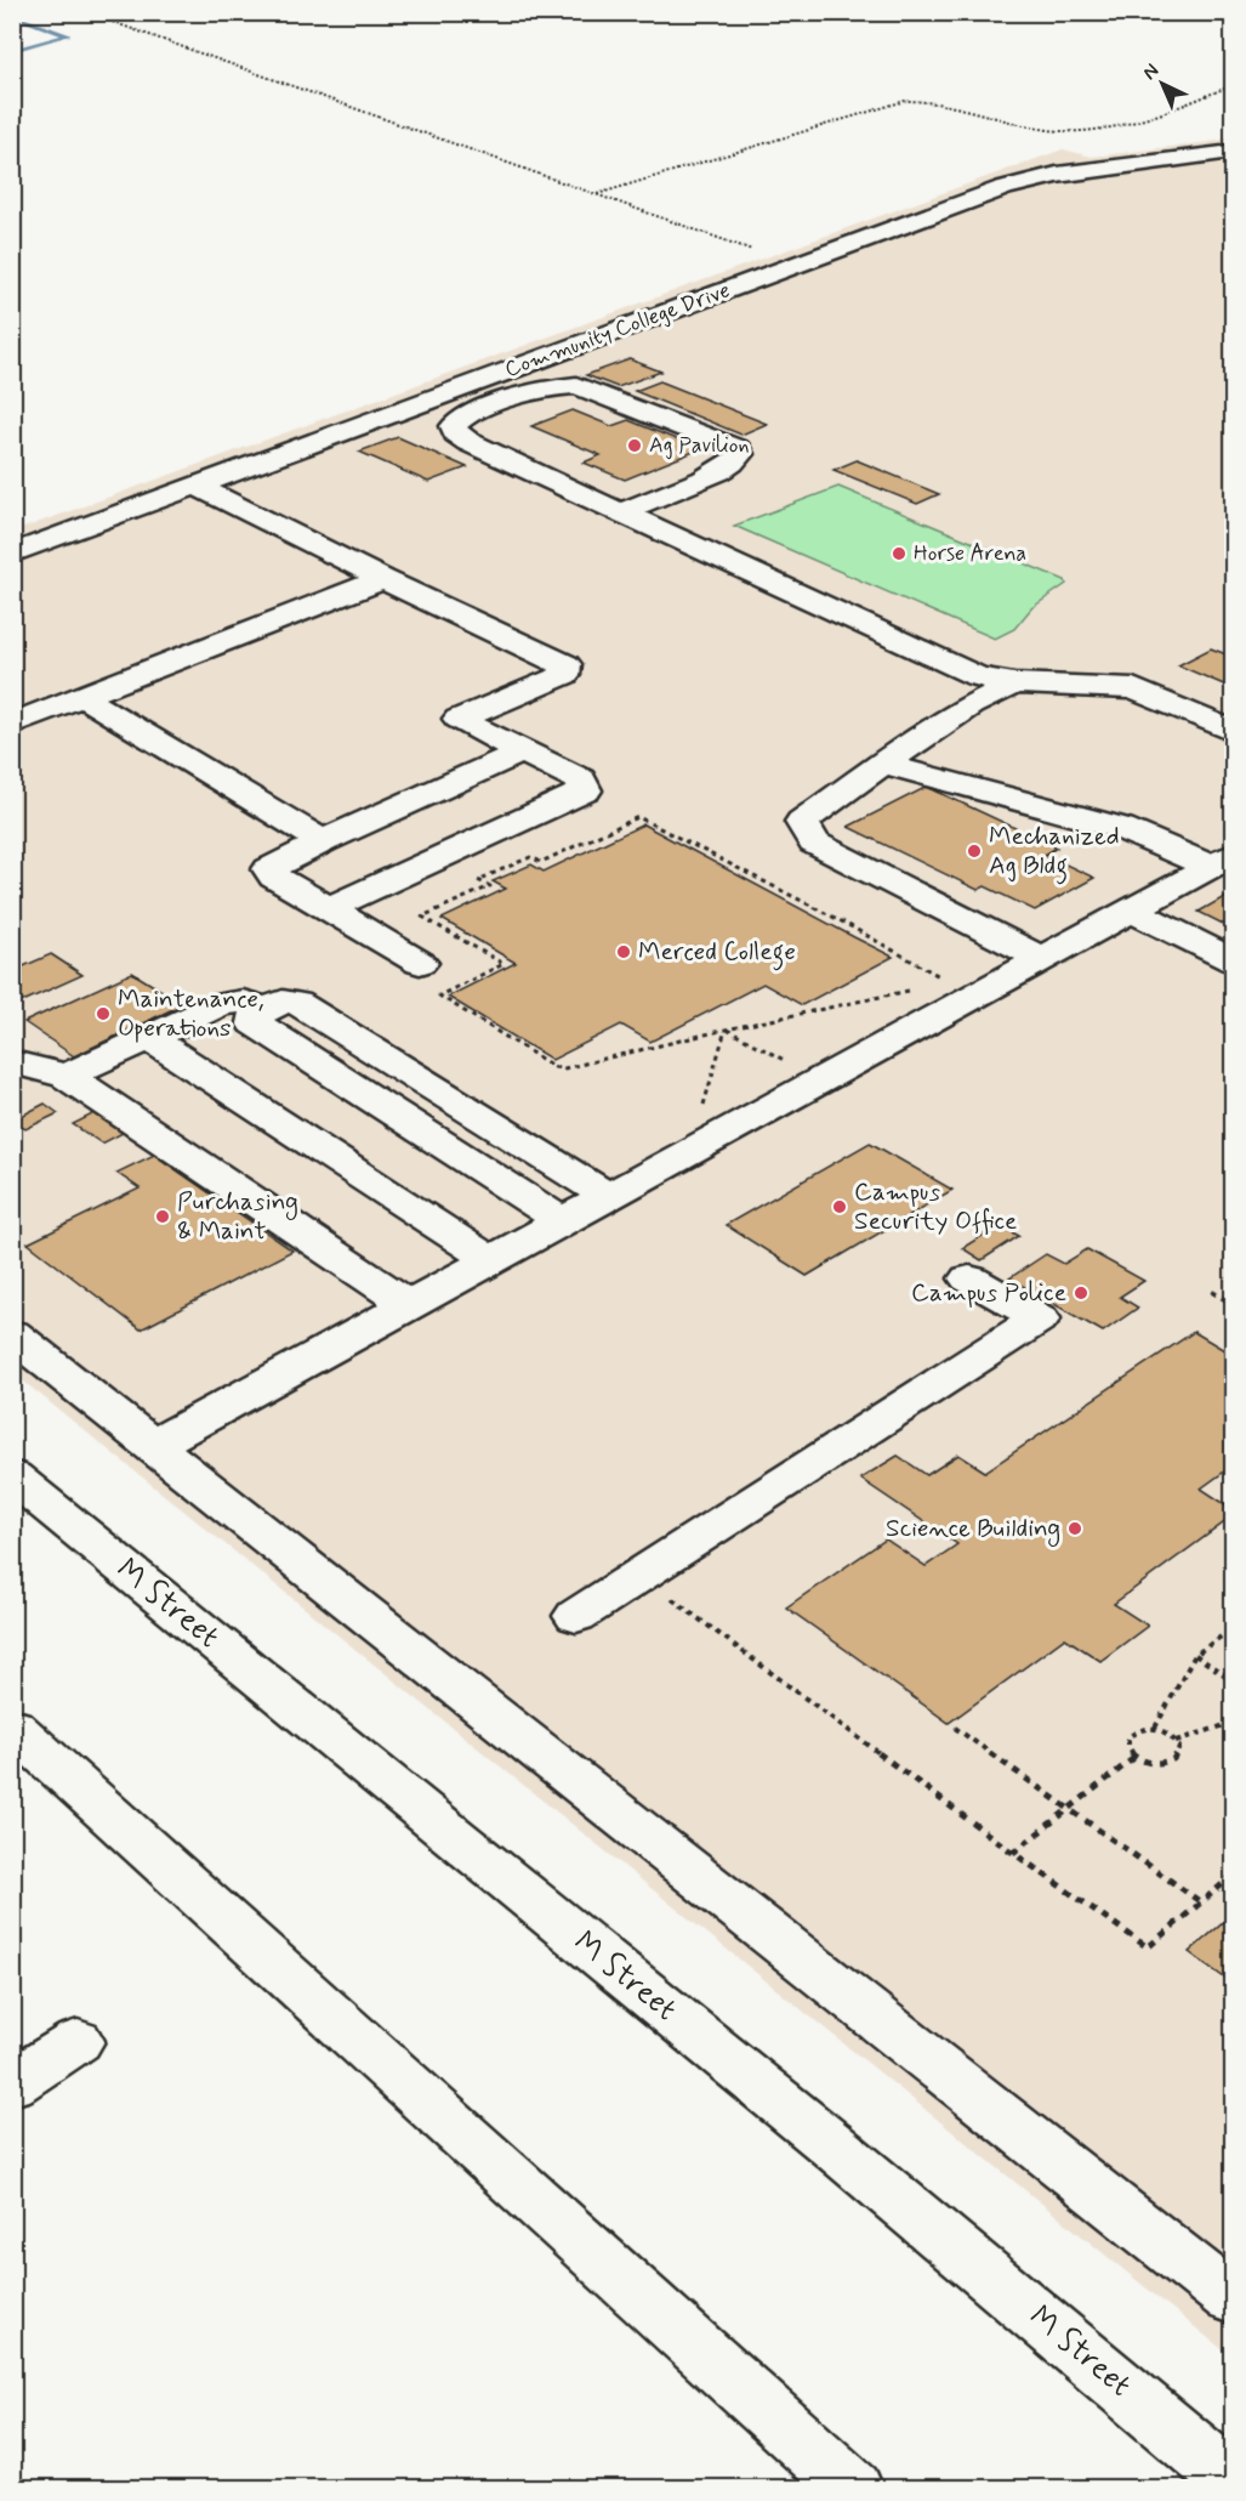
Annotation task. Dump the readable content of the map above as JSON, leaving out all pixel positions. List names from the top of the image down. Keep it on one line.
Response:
{"streets":{"street":["Community College Drive","M Street"]},"places":["Ag Pavilion","Horse Arena","Mechanized Ag Bldg","Merced College","Maintenance, Operations","Campus Security Office","Purchasing & Maint","Campus Police","Science Building"],"north":"top left"}
